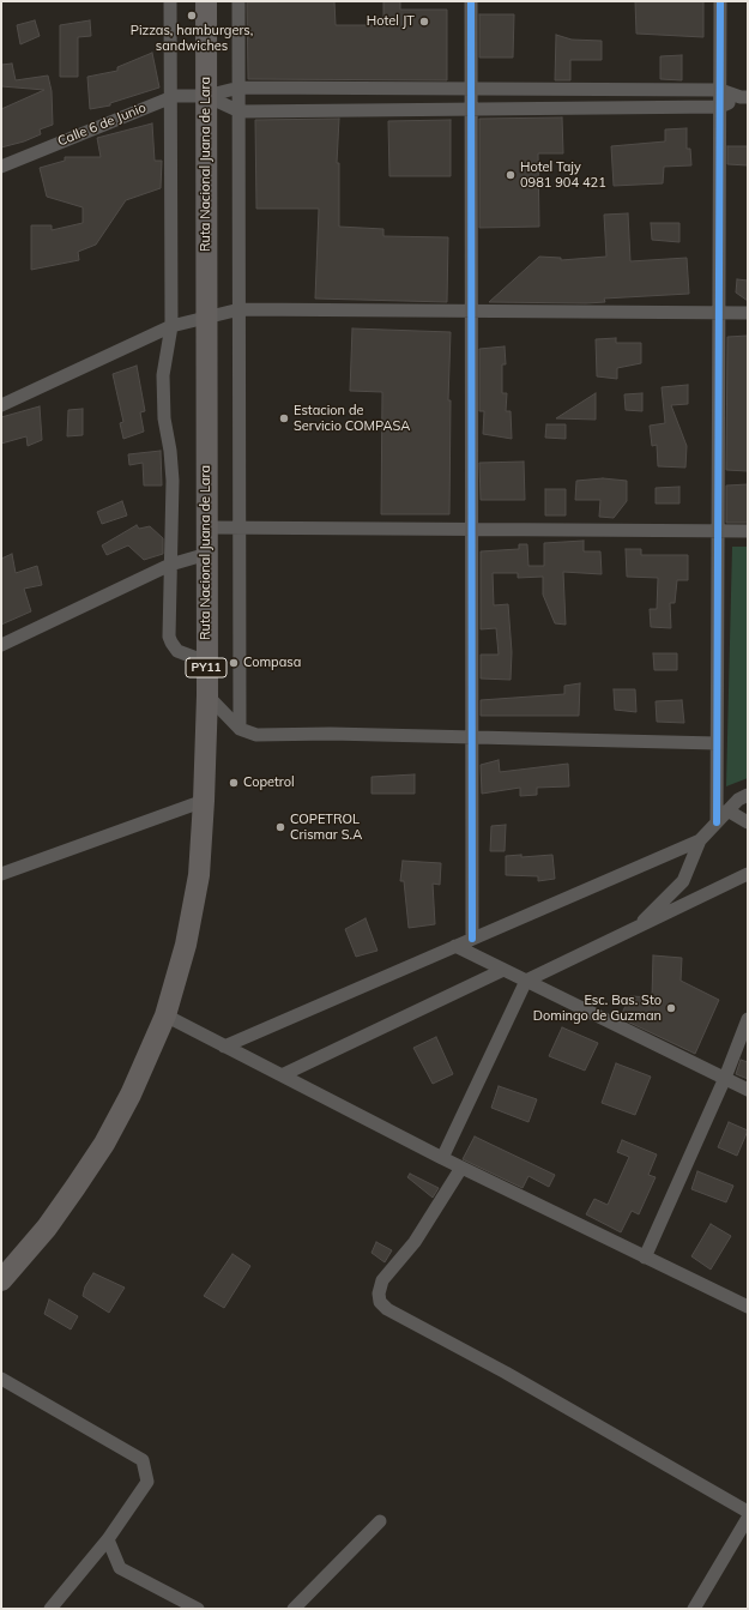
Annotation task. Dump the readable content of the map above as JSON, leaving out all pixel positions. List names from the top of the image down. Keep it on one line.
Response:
{"streets":{"highway":["Ruta Nacional Juana de Lara","PY11"],"street":["Calle 6 de Junio"]},"crossings":[["Calle 6 de Junio","Ruta Nacional Juana de Lara"]],"places":["Pizzas, hamburgers, sandwiches","Hotel JT","Hotel Tajy 0981 904 421","Estacion de Servicio COMPASA","Compasa","Copetrol","COPETROL Crismar S.A","Esc. Bas. Sto Domingo de Guzman"]}
